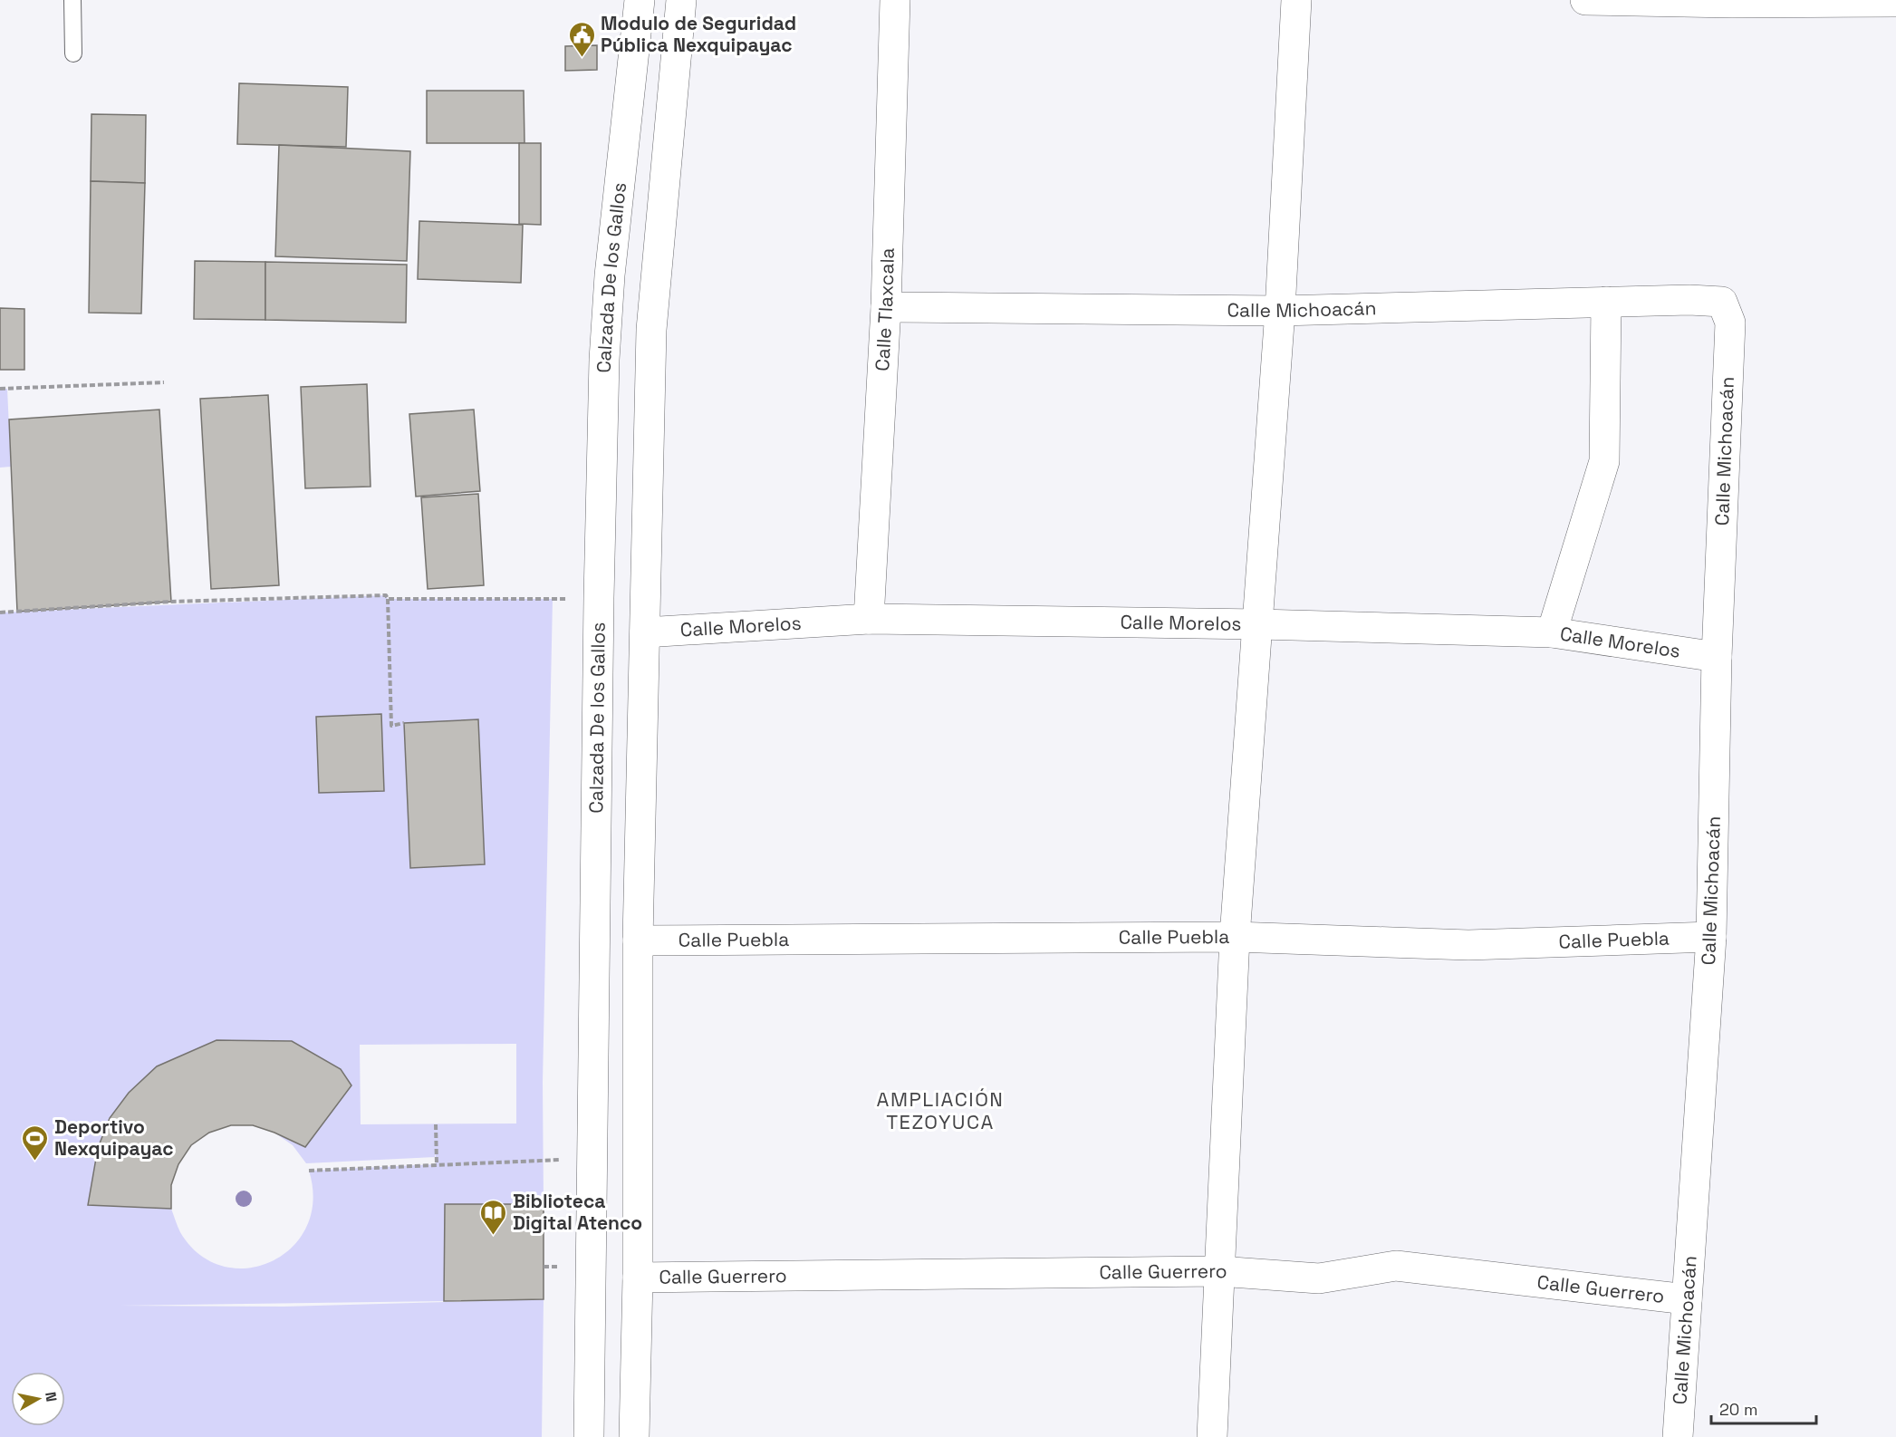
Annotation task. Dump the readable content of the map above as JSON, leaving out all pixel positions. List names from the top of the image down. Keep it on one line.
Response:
{"streets":{"street":["Calzada De los Gallos","Calle Michoacán","Calle Tlaxcala","Calle Morelos","Calle Puebla","Calle Guerrero"]},"crossings":[["Calle Michoacán","Calle Tlaxcala"],["Calle Michoacán","Calle Morelos"],["Calle Michoacán","Calle Puebla"],["Calle Michoacán","Calle Guerrero"],["Calle Tlaxcala","Calle Morelos"]],"districts":["AMPLIACIÓN TEZOYUCA"],"places":{"public building":["Modulo de Seguridad Pública Nexquipayac"],"sports":["Deportivo Nexquipayac"],"library":["Biblioteca Digital Atenco"]},"scale_bar":"20 m","north":"right"}
